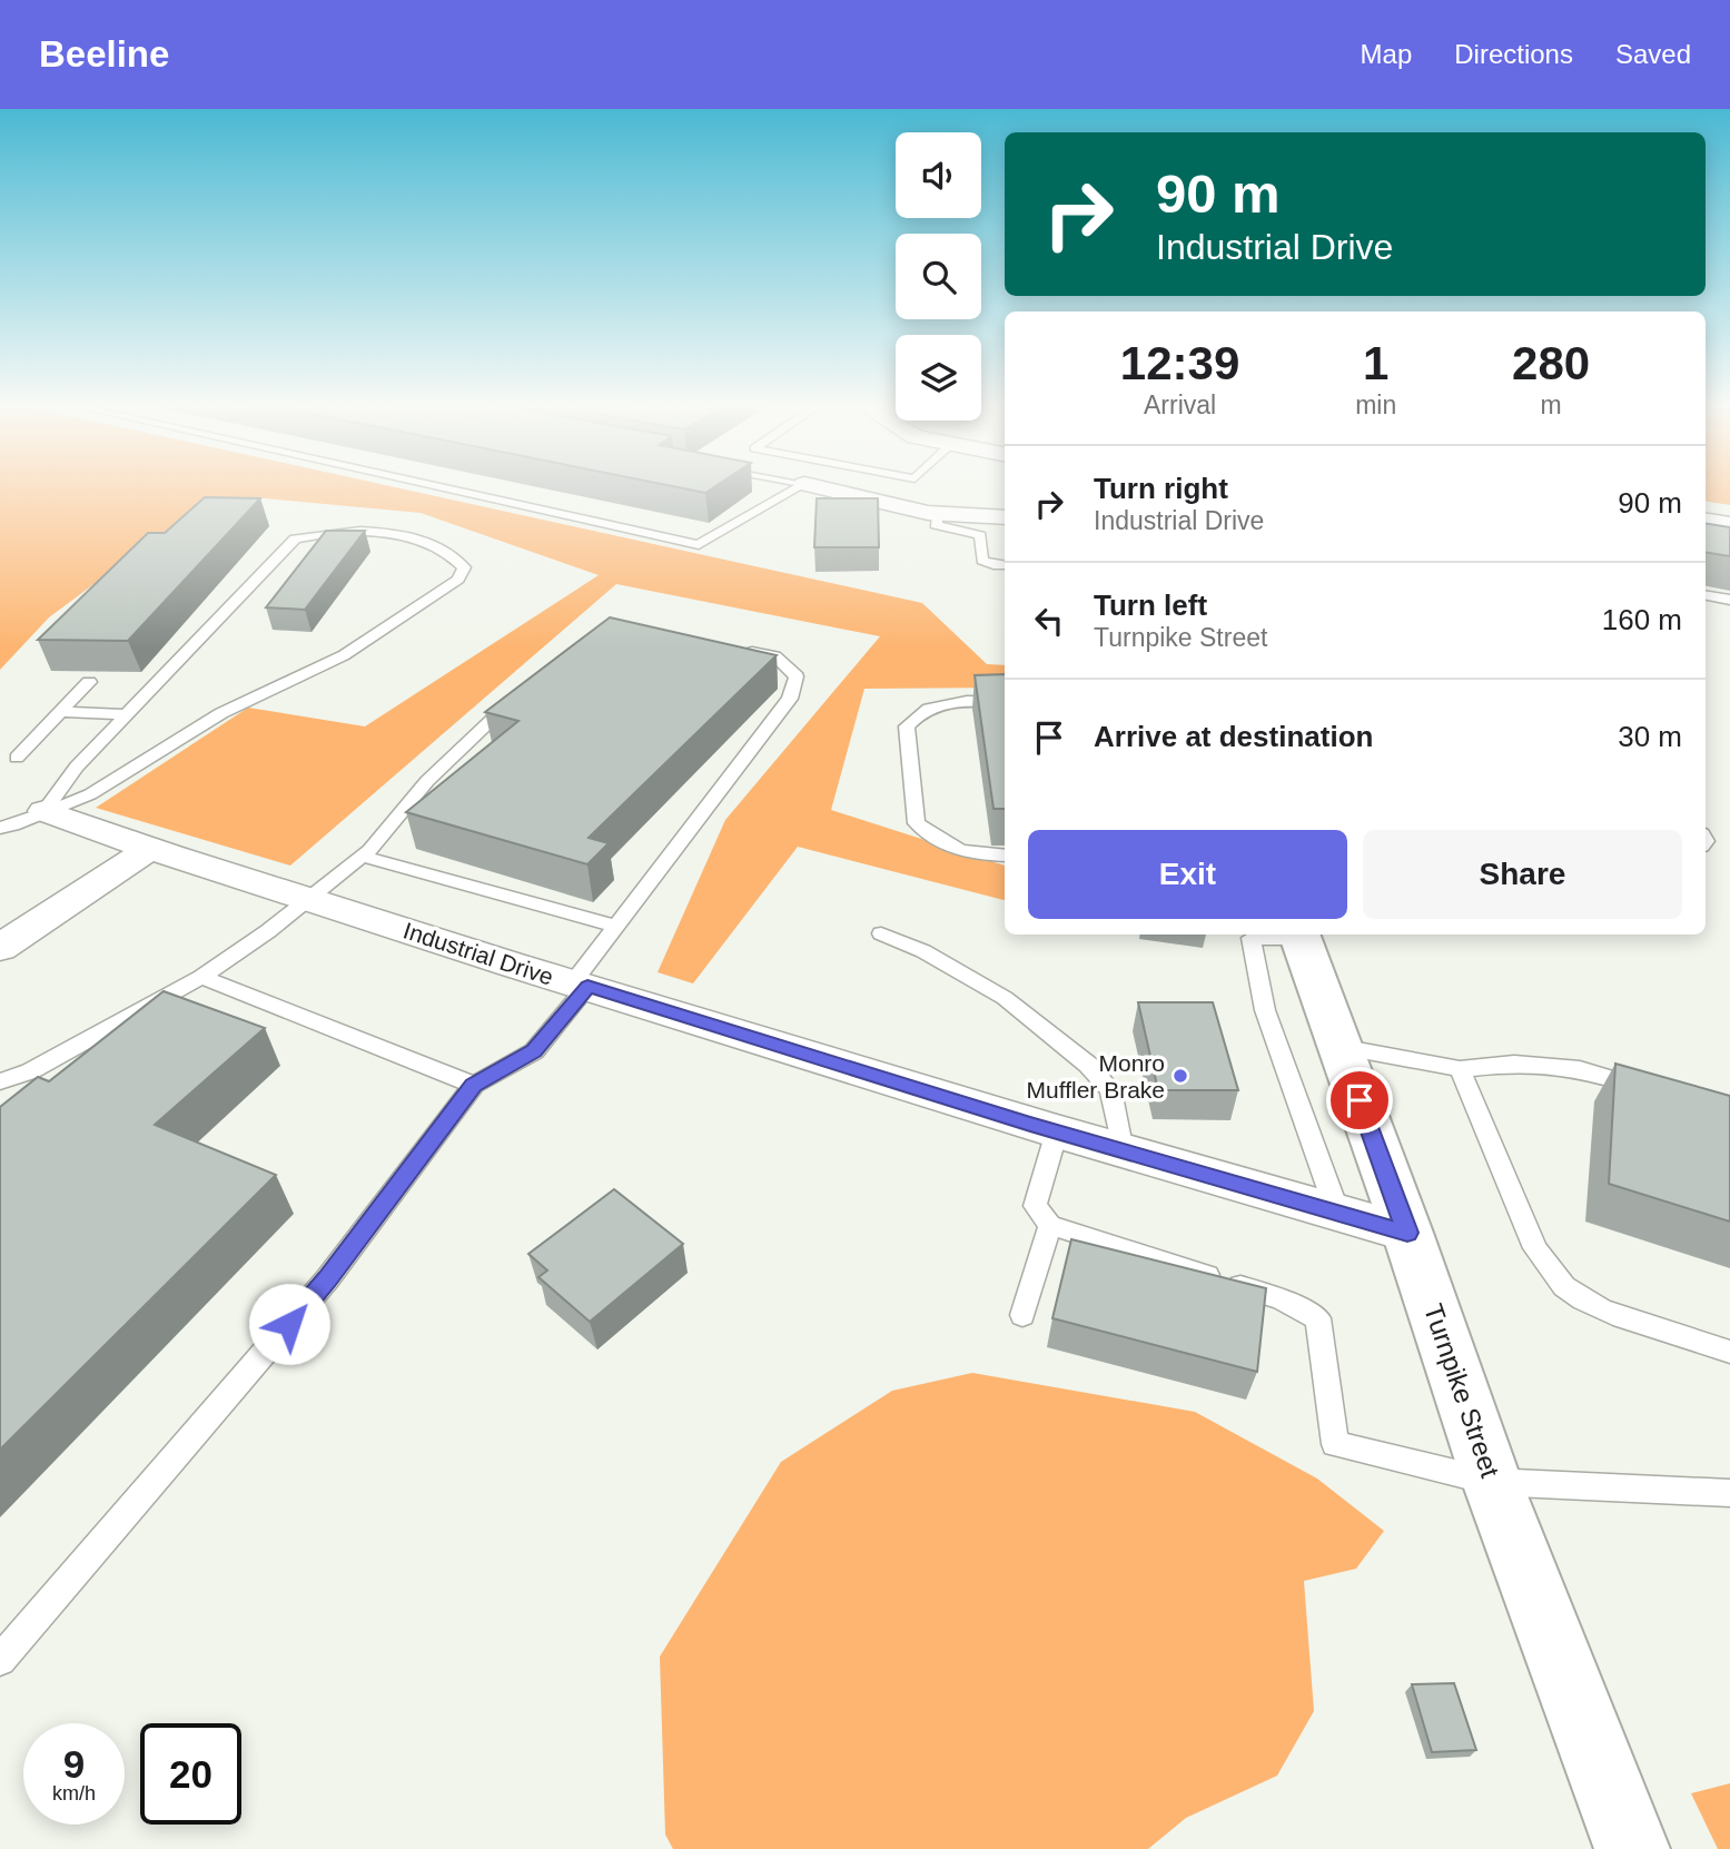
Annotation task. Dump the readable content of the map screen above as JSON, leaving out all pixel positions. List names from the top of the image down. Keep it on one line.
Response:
{"streets":{"main road":["Turnpike Street"],"street":["Industrial Drive"]},"crossings":[["Industrial Drive","Turnpike Street"]],"places":["Monro Muffler Brake"],"page":{"header":"Beeline","nav":["Map","Directions","Saved"],"turn":["90 m","Industrial Drive"],"eta":["12:39","Arrival","1","min","280","m"],"list":[{"name":"Turn right","note":"Industrial Drive","value":"90 m"},{"name":"Turn left","note":"Turnpike Street","value":"160 m"},{"name":"Arrive at destination","value":"30 m"}],"buttons":["Exit","Share"],"speed":"9 km/h","limit":"20"}}
